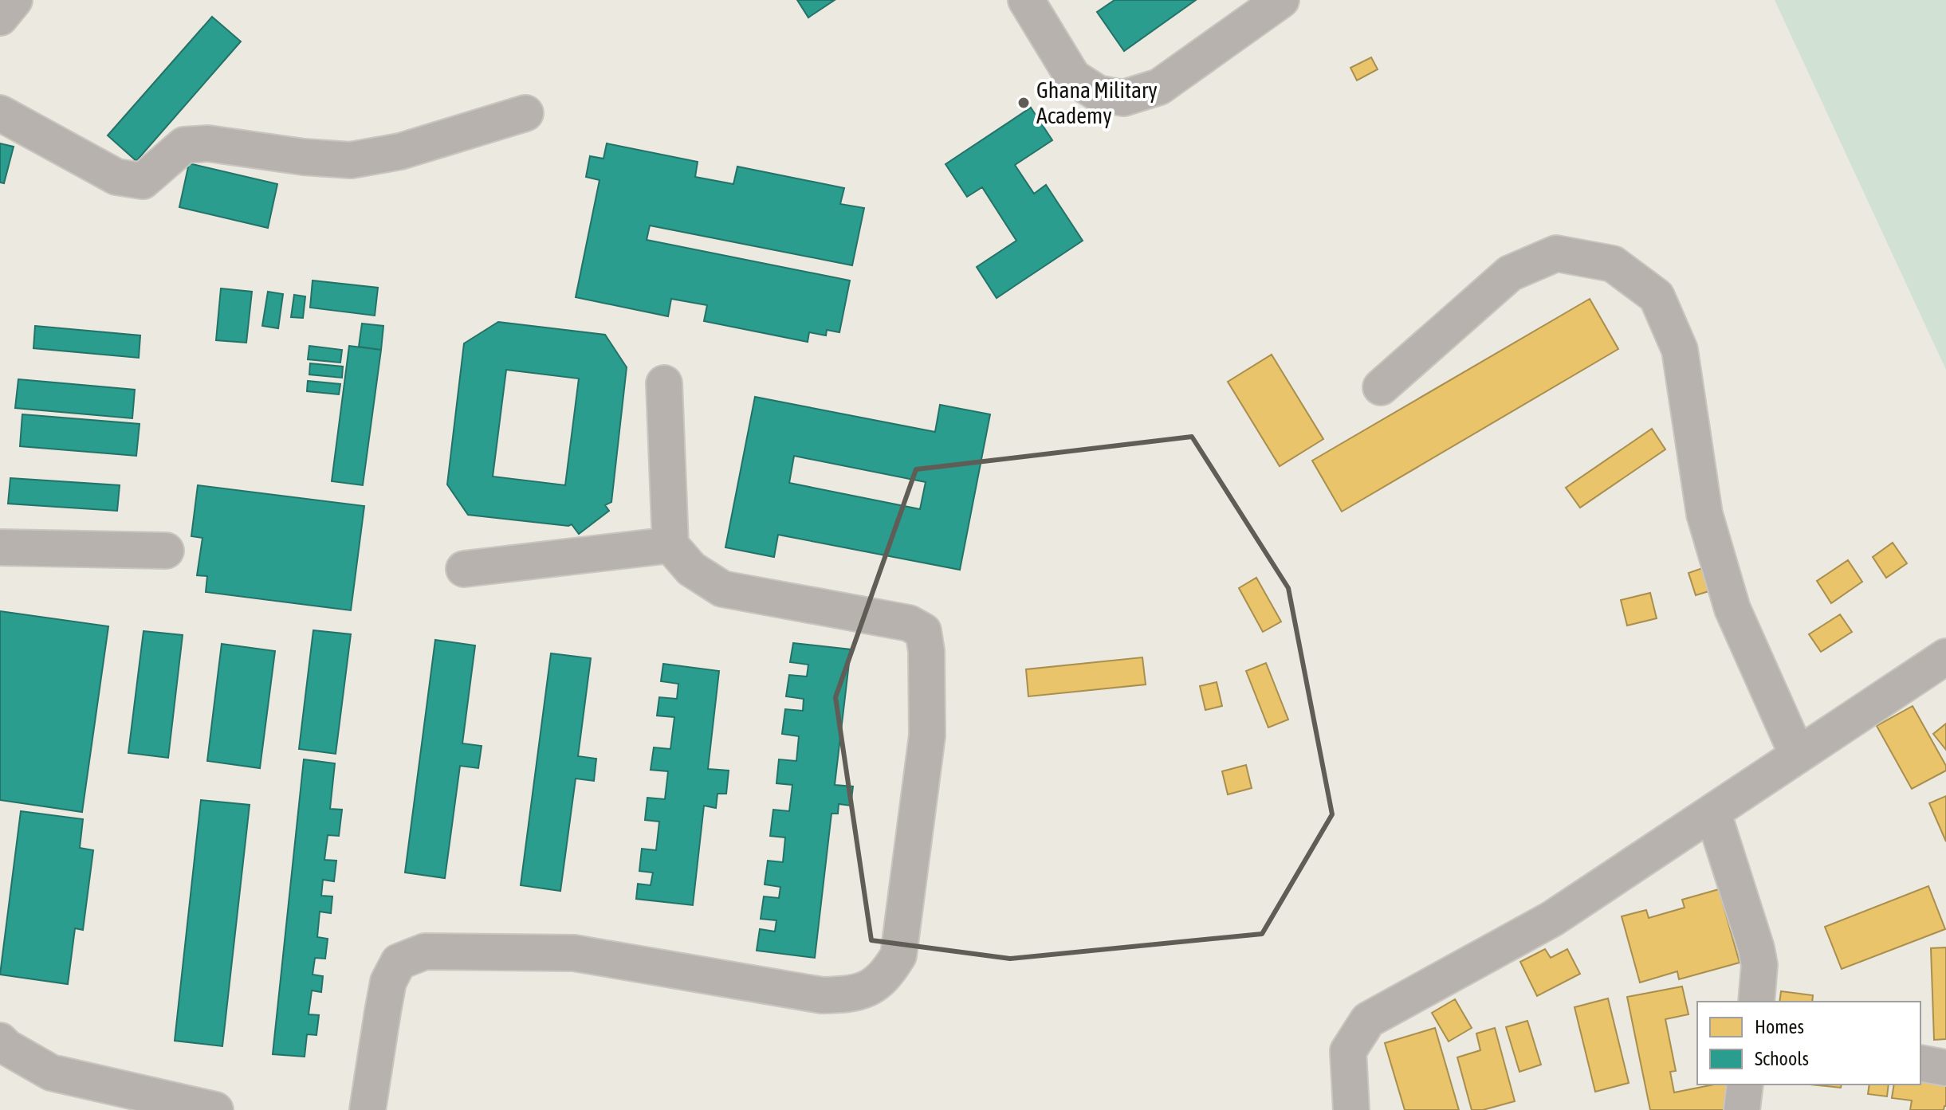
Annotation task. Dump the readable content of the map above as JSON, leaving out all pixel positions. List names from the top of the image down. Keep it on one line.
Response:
{"places":["Ghana Military Academy"],"legend":["Homes","Schools"]}
